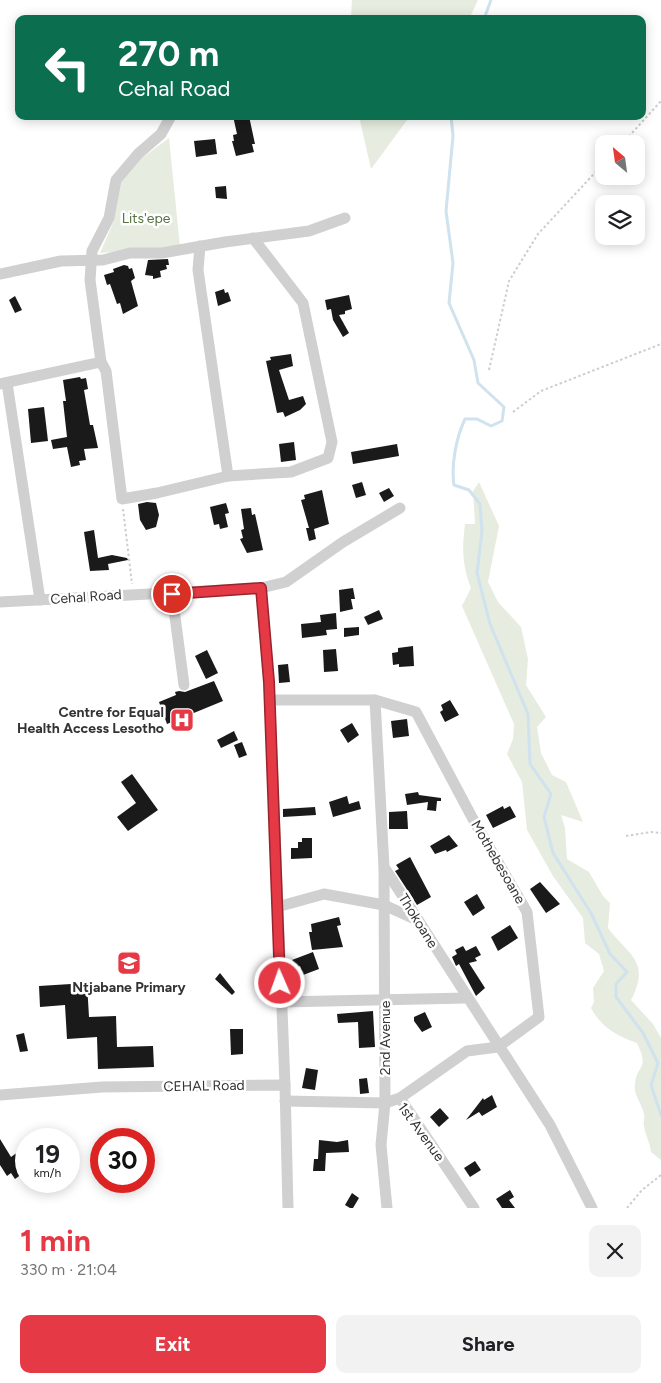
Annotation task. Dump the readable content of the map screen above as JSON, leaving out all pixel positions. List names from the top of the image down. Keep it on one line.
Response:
{"streets":{"street":["Cehal Road","Mothebesoane","Thokoane","2nd Avenue","CEHAL Road","1st Avenue"]},"crossings":[["Mothebesoane","Thokoane"],["Thokoane","2nd Avenue"],["2nd Avenue","1st Avenue"]],"parks":["Lits'epe"],"places":{"hospital":["Centre for Equal Health Access Lesotho"],"school or university":["Ntjabane Primary"]},"north":"top left","page":{"turn":["270 m","Cehal Road"],"speed":"19 km/h","limit":"30","heading":["1 min","330 m · 21:04"],"buttons":["Exit","Share"]}}
